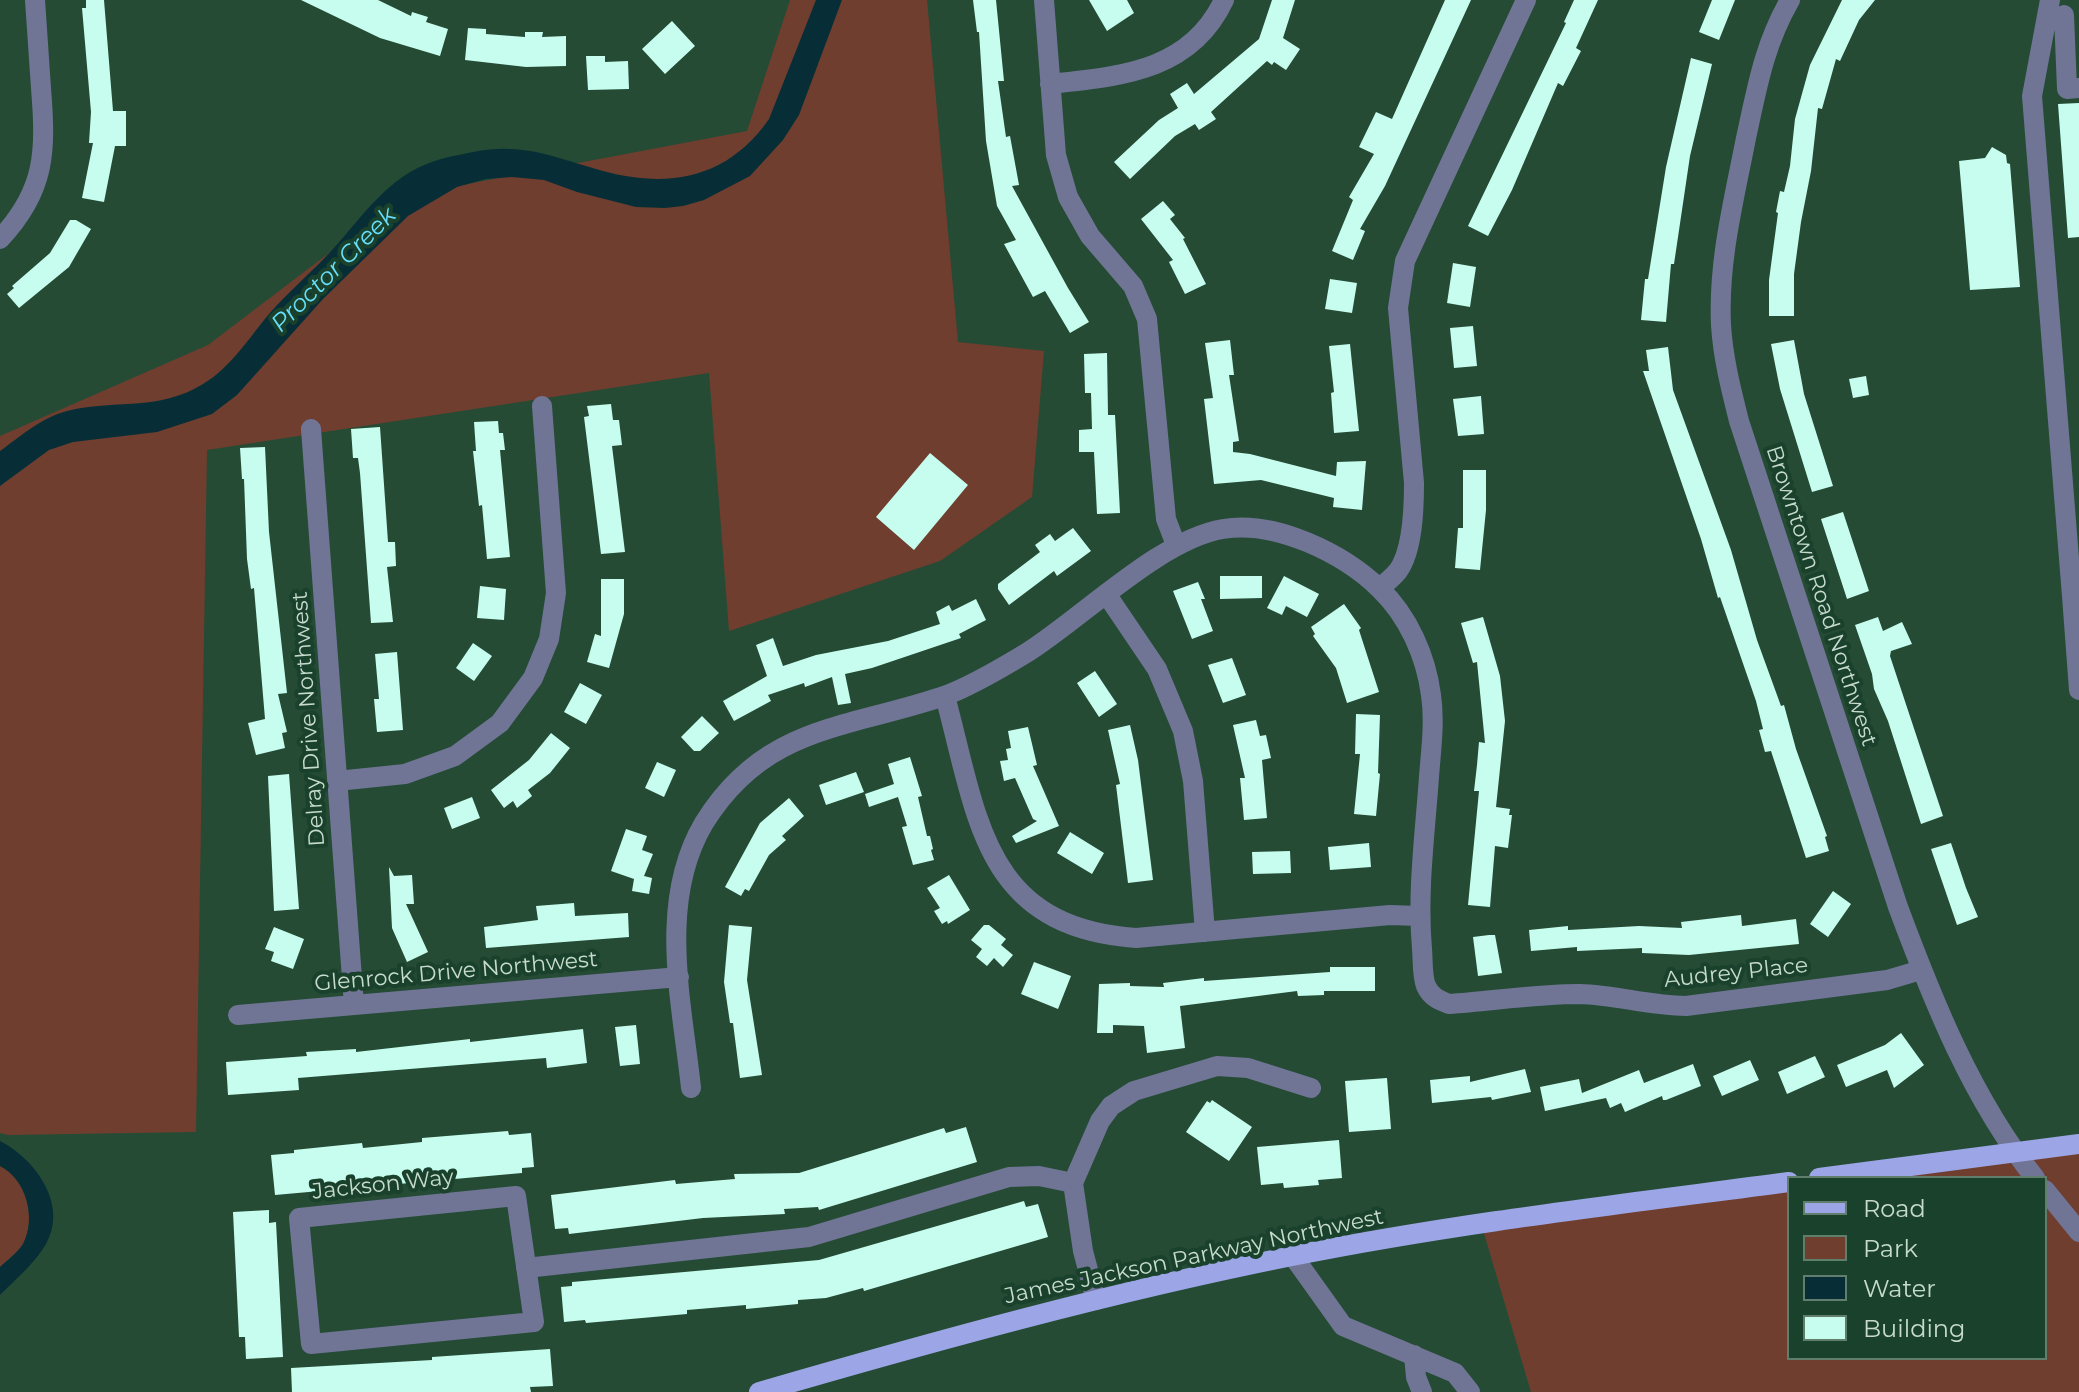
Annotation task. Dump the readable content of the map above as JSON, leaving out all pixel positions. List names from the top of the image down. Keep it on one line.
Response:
{"streets":{"main road":["James Jackson Parkway Northwest"],"street":["Browntown Road Northwest","Delray Drive Northwest","Glenrock Drive Northwest","Audrey Place","Jackson Way"]},"crossings":[["Browntown Road Northwest","Audrey Place"],["Delray Drive Northwest","Glenrock Drive Northwest"]],"water":["Proctor Creek"],"legend":["Road","Park","Water","Building"]}
